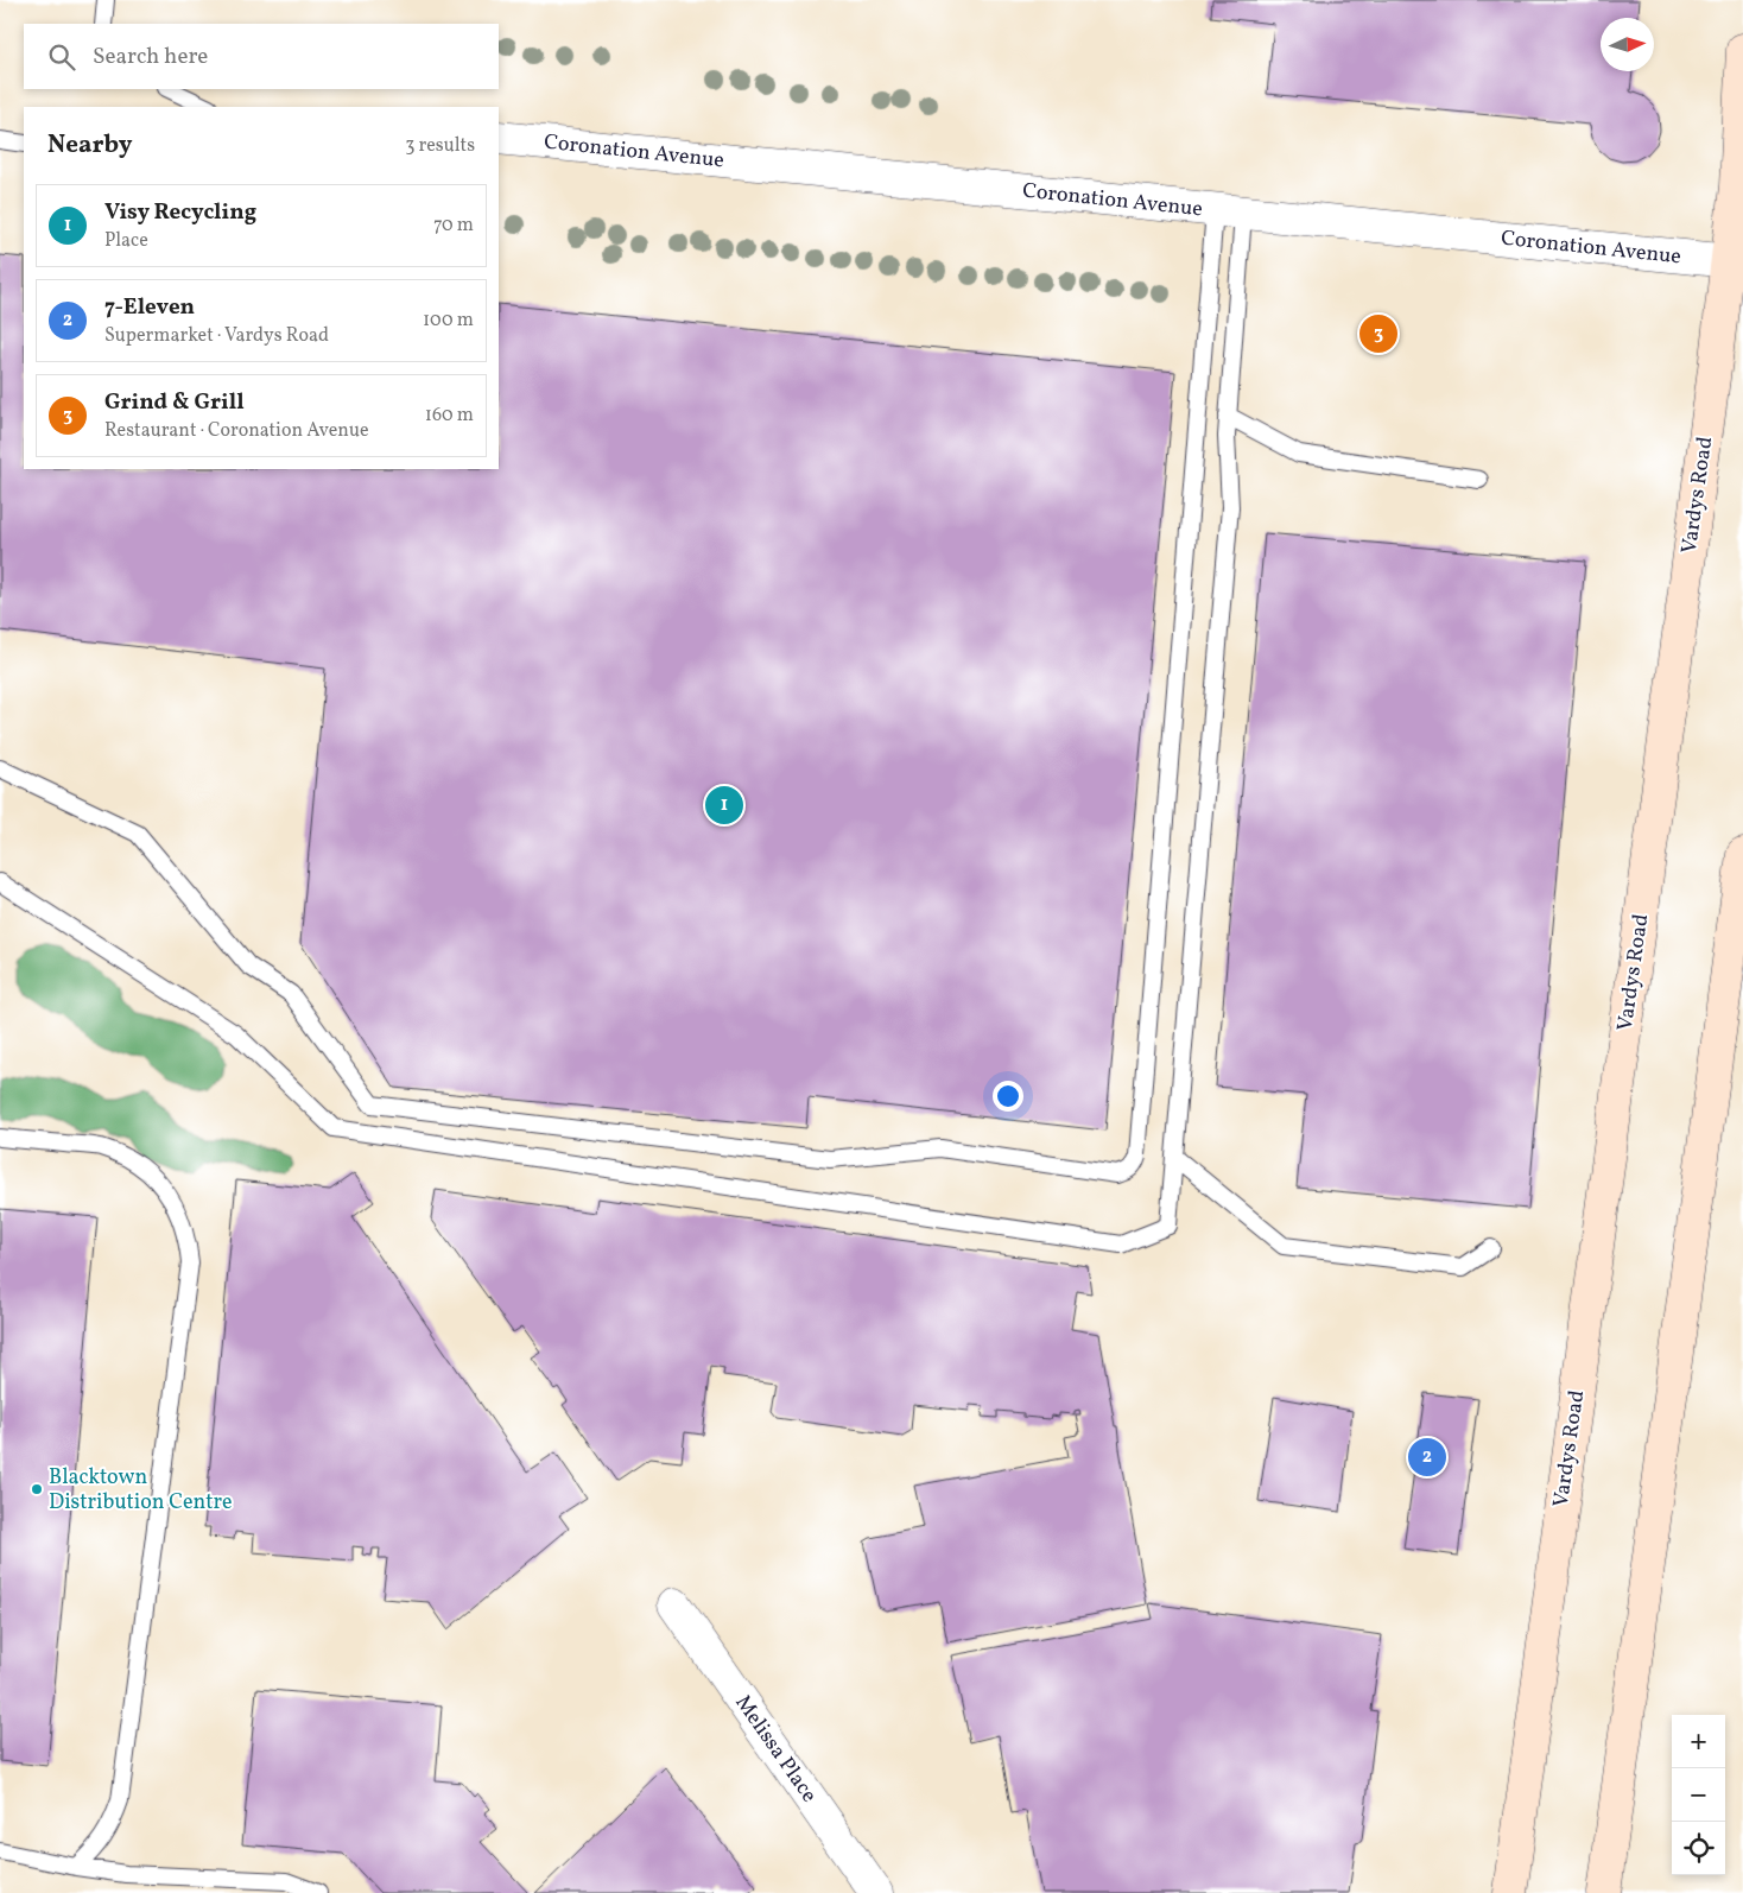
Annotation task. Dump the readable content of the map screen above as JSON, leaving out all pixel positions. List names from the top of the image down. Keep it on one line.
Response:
{"streets":{"main road":["Vardys Road"],"street":["Coronation Avenue","Melissa Place"]},"crossings":[["Coronation Avenue","Vardys Road"]],"places":["Blacktown Distribution Centre"],"north":"right","page":{"search":"Search here","heading":["Nearby","3 results"],"list":[{"mark":"1","name":"Visy Recycling","note":"Place","value":"70 m"},{"mark":"2","name":"7-Eleven","note":"Supermarket · Vardys Road","value":"100 m"},{"mark":"3","name":"Grind & Grill","note":"Restaurant · Coronation Avenue","value":"160 m"}],"pins":["3","1","2"],"map_buttons":["+","−"]}}
